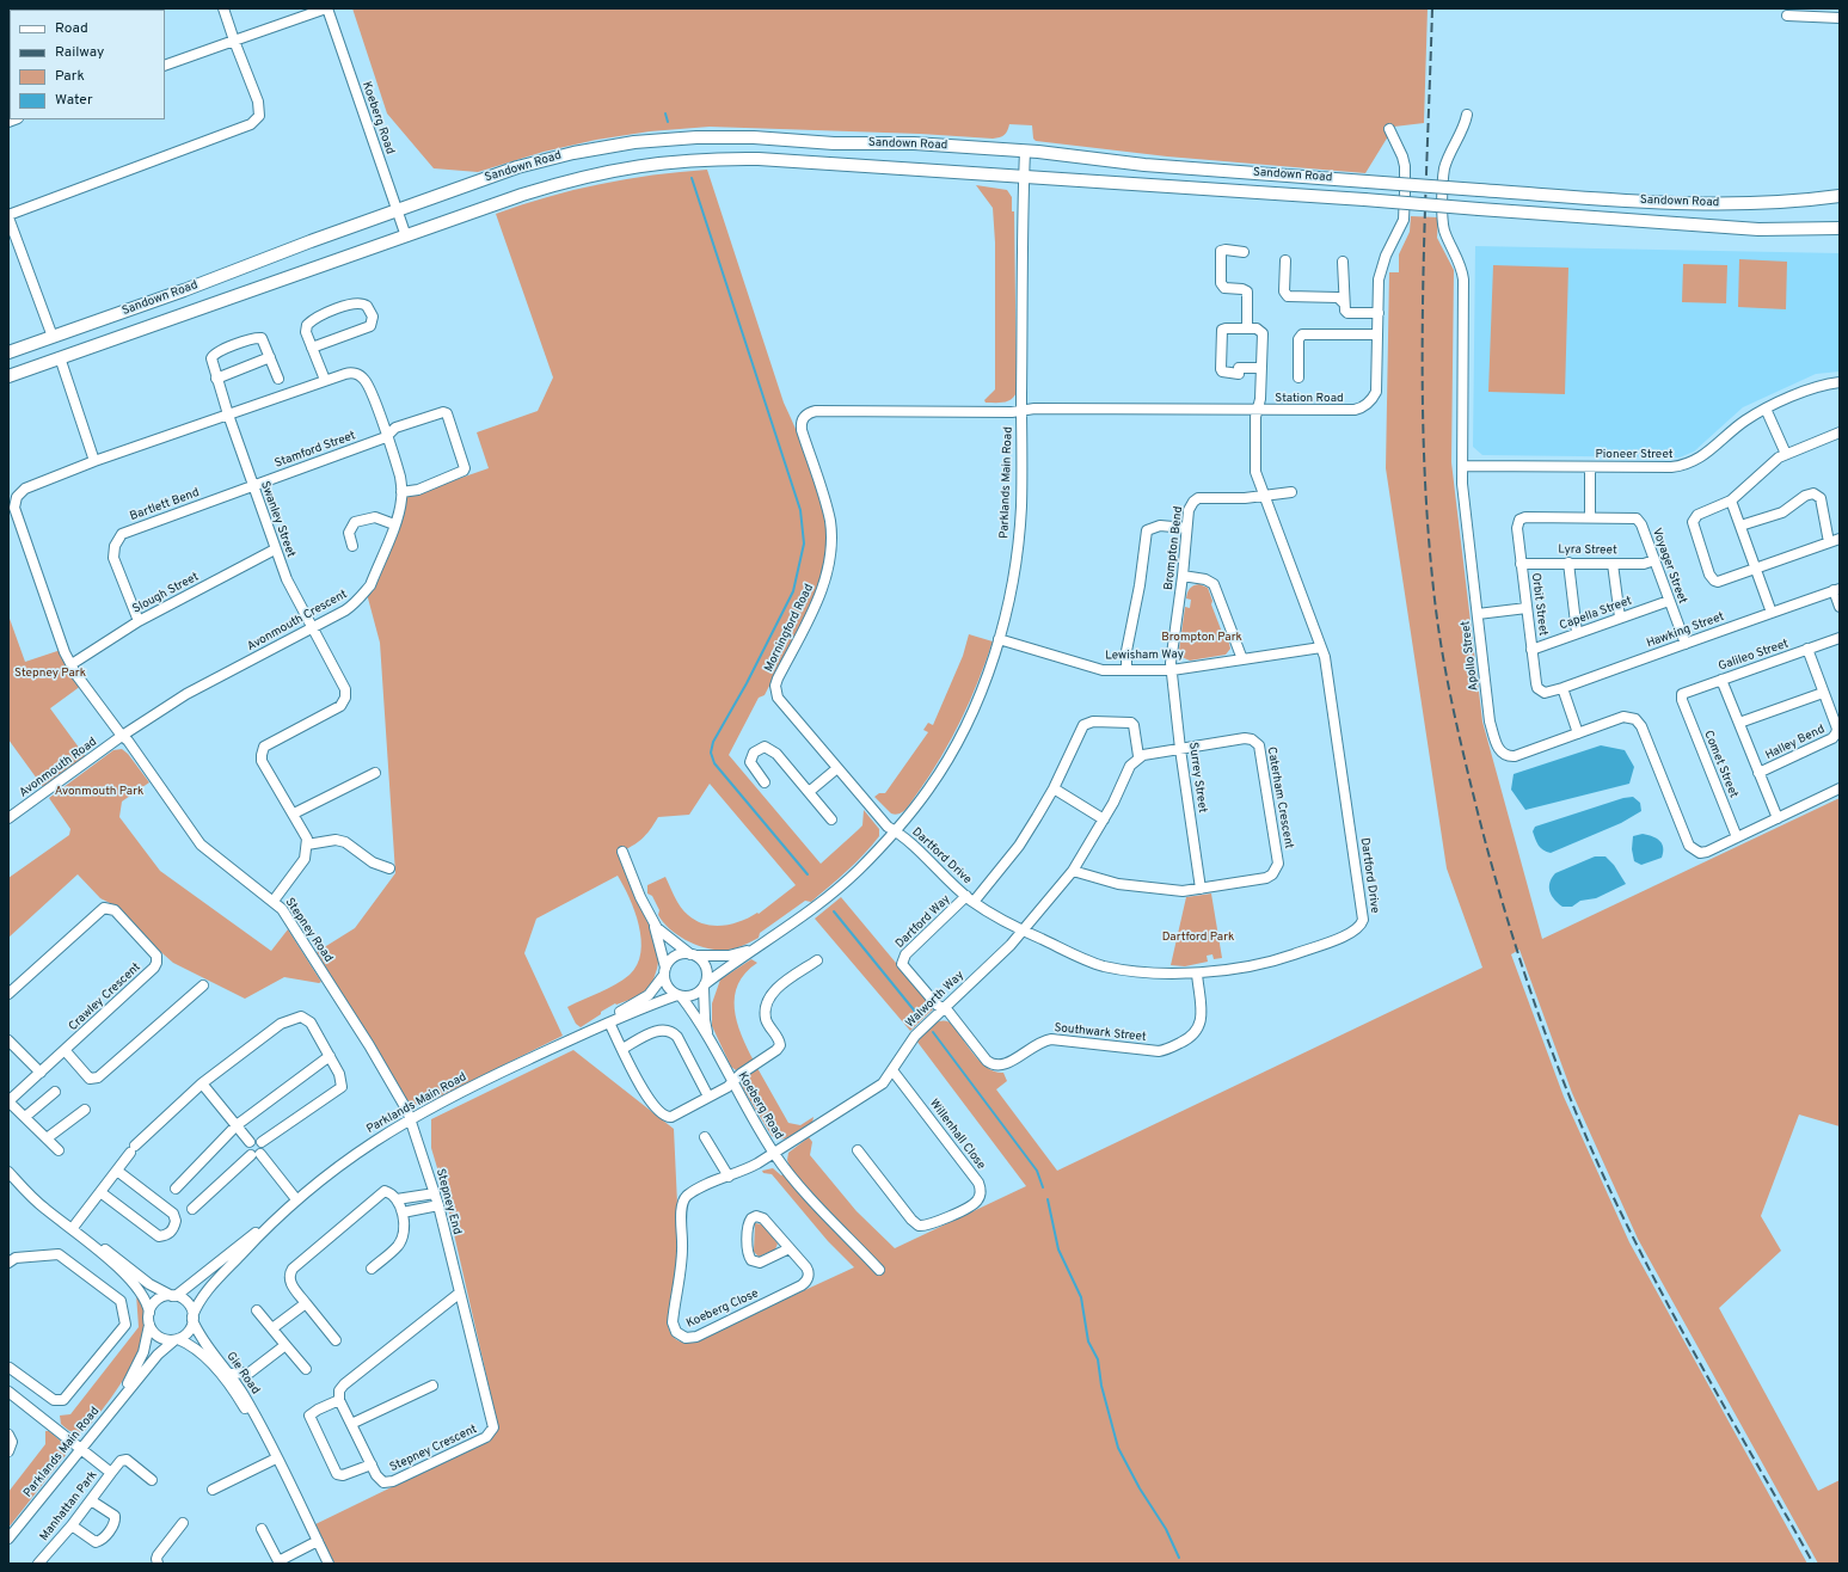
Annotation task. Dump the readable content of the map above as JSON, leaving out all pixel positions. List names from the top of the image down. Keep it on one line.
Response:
{"streets":{"main road":["Sandown Road"],"street":["Koeberg Road","Station Road","Stamford Street","Pioneer Street","Parklands Main Road","Bartlett Bend","Swanley Street","Brompton Bend","Lyra Street","Voyager Street","Slough Street","Orbit Street","Capella Street","Avonmouth Crescent","Morningford Road","Hawking Street","Lewisham Way","Apollo Street","Galileo Street","Halley Bend","Comet Street","Avonmouth Road","Surrey Street","Caterham Crescent","Dartford Drive","Dartford Way","Stepney Road","Crawley Crescent","Walworth Way","Southwark Street","Willenhall Close","Stepney End","Koeberg Close","Gie Road","Stepney Crescent","Manhattan Park"]},"crossings":[["Koeberg Road","Sandown Road"],["Koeberg Road","Parklands Main Road"],["Koeberg Road","Walworth Way"],["Koeberg Road","Koeberg Close"],["Sandown Road","Parklands Main Road"],["Station Road","Parklands Main Road"],["Station Road","Morningford Road"],["Station Road","Dartford Drive"],["Stamford Street","Bartlett Bend"],["Stamford Street","Swanley Street"],["Stamford Street","Avonmouth Crescent"],["Pioneer Street","Apollo Street"],["Parklands Main Road","Morningford Road"],["Parklands Main Road","Lewisham Way"],["Parklands Main Road","Dartford Drive"],["Parklands Main Road","Stepney Road"],["Parklands Main Road","Stepney End"],["Parklands Main Road","Gie Road"],["Parklands Main Road","Manhattan Park"],["Bartlett Bend","Swanley Street"],["Bartlett Bend","Slough Street"],["Swanley Street","Slough Street"],["Swanley Street","Avonmouth Crescent"],["Brompton Bend","Lewisham Way"],["Brompton Bend","Surrey Street"],["Brompton Bend","Dartford Drive"],["Lyra Street","Voyager Street"],["Lyra Street","Orbit Street"],["Voyager Street","Orbit Street"],["Voyager Street","Capella Street"],["Voyager Street","Hawking Street"],["Slough Street","Avonmouth Crescent"],["Orbit Street","Capella Street"],["Orbit Street","Hawking Street"],["Avonmouth Crescent","Avonmouth Road"],["Avonmouth Crescent","Stepney Road"],["Morningford Road","Dartford Drive"],["Lewisham Way","Surrey Street"],["Lewisham Way","Dartford Drive"],["Apollo Street","Comet Street"],["Galileo Street","Halley Bend"],["Galileo Street","Comet Street"],["Avonmouth Road","Stepney Road"],["Surrey Street","Caterham Crescent"],["Caterham Crescent","Walworth Way"],["Dartford Drive","Dartford Way"],["Dartford Drive","Walworth Way"],["Dartford Drive","Southwark Street"],["Dartford Way","Walworth Way"],["Dartford Way","Southwark Street"],["Stepney Road","Stepney End"],["Walworth Way","Southwark Street"],["Walworth Way","Willenhall Close"],["Walworth Way","Koeberg Close"],["Stepney End","Stepney Crescent"]],"parks":["Brompton Park","Stepney Park","Avonmouth Park","Dartford Park"],"legend":["Road","Railway","Park","Water"]}
